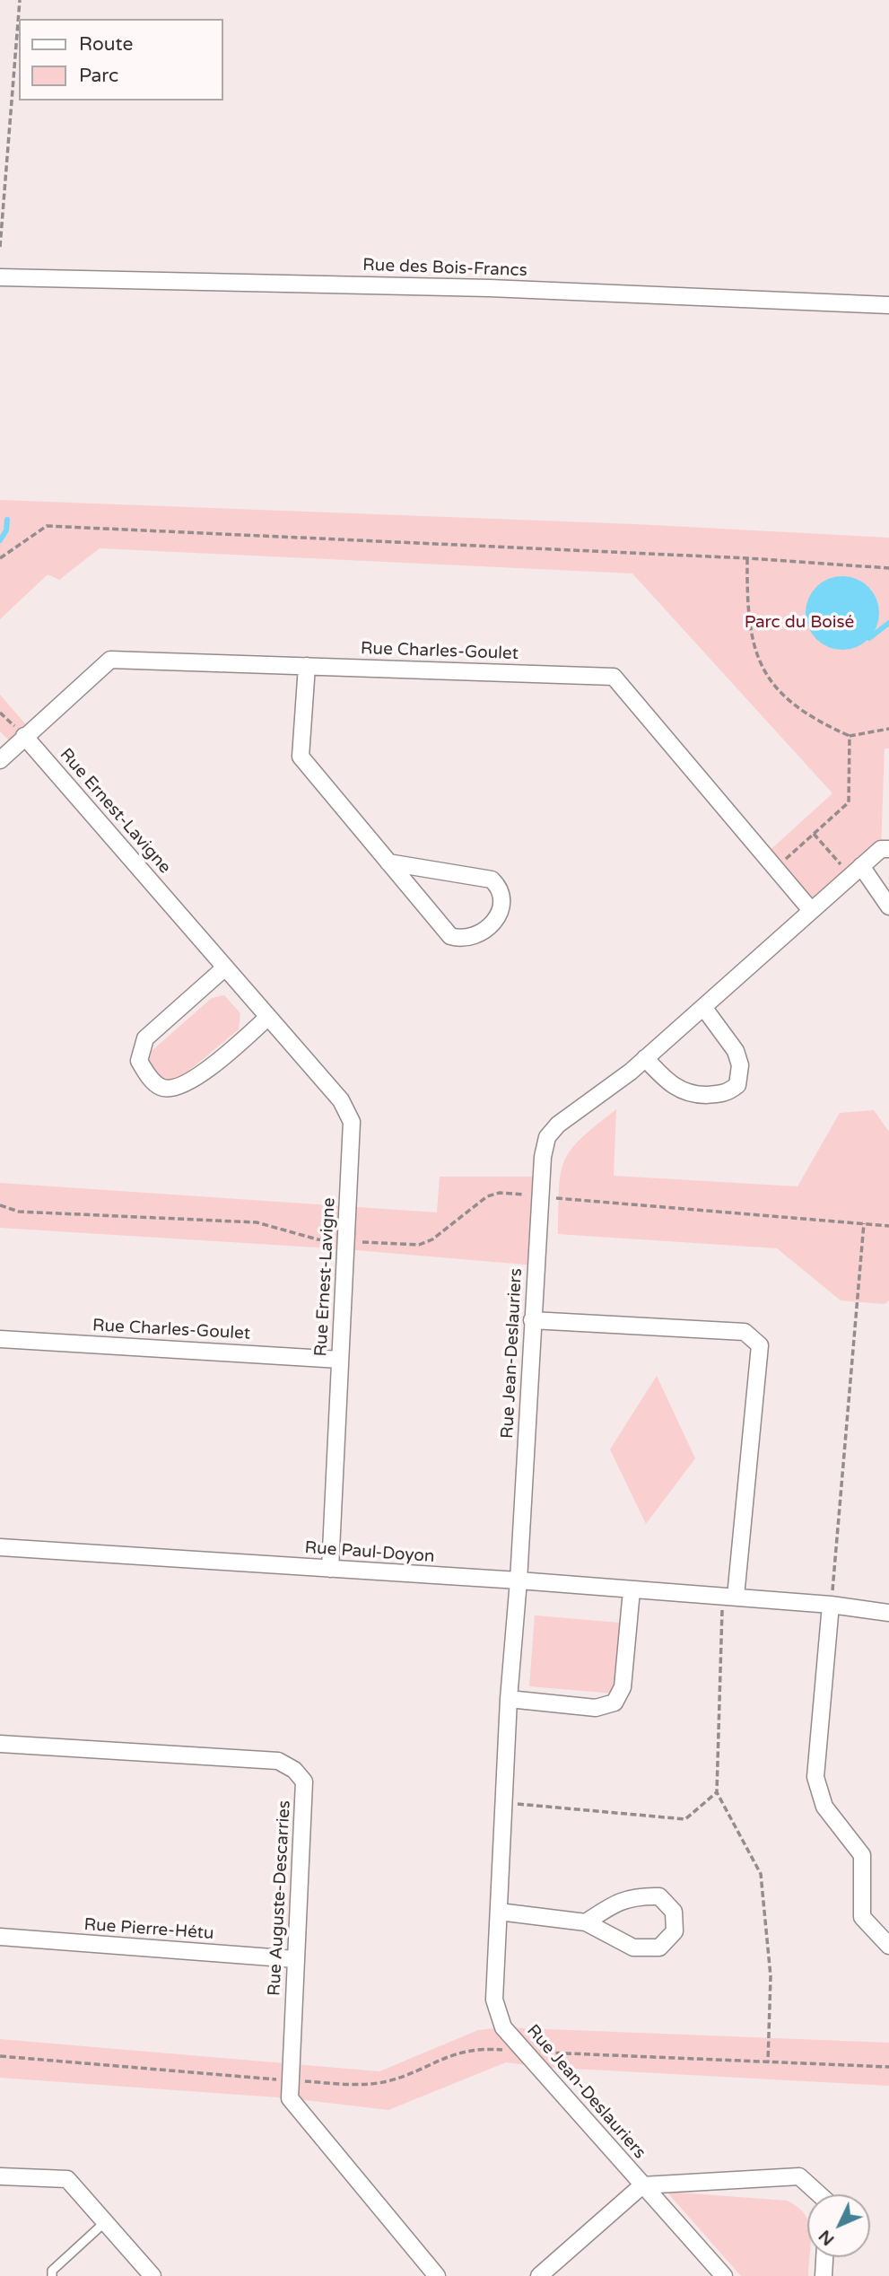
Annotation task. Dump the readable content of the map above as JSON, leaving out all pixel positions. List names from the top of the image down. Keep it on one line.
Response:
{"streets":{"street":["Rue des Bois-Francs","Rue Charles-Goulet","Rue Ernest-Lavigne","Rue Jean-Deslauriers","Rue Paul-Doyon","Rue Auguste-Descarries","Rue Pierre-Hétu"]},"crossings":[["Rue Charles-Goulet","Rue Ernest-Lavigne"],["Rue Charles-Goulet","Rue Jean-Deslauriers"],["Rue Ernest-Lavigne","Rue Paul-Doyon"],["Rue Jean-Deslauriers","Rue Paul-Doyon"],["Rue Auguste-Descarries","Rue Pierre-Hétu"]],"parks":["Parc du Boisé"],"legend":["Route","Parc"],"north":"bottom left"}
